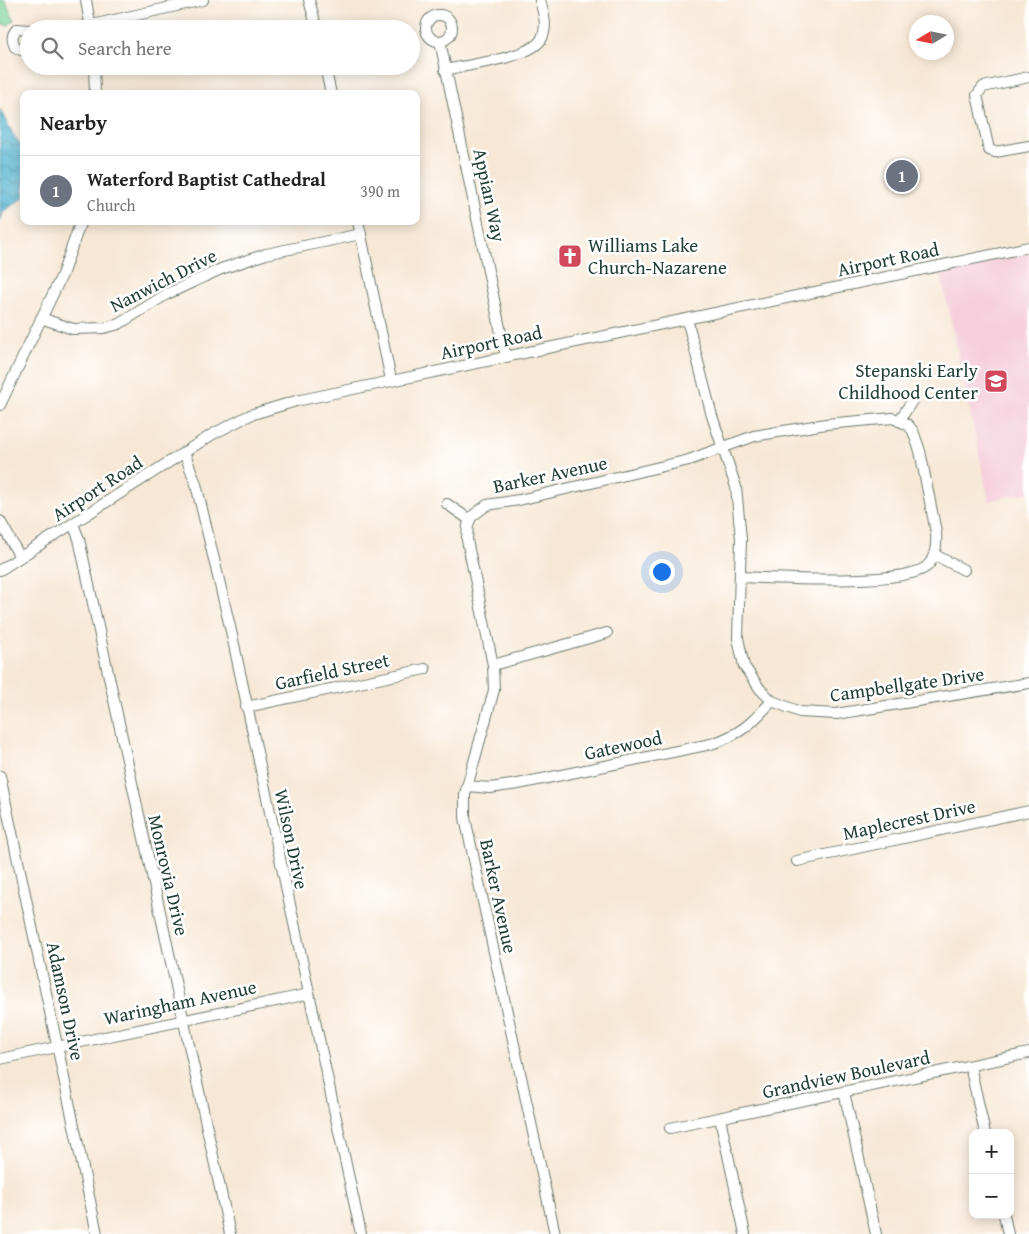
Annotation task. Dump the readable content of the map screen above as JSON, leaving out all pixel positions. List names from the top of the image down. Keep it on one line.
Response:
{"streets":{"street":["Appian Way","Airport Road","Nanwich Drive","Barker Avenue","Garfield Street","Campbellgate Drive","Gatewood","Maplecrest Drive","Wilson Drive","Monrovia Drive","Adamson Drive","Waringham Avenue","Grandview Boulevard"]},"crossings":[["Appian Way","Airport Road"],["Airport Road","Campbellgate Drive"],["Airport Road","Wilson Drive"],["Airport Road","Monrovia Drive"],["Barker Avenue","Campbellgate Drive"],["Barker Avenue","Gatewood"],["Garfield Street","Wilson Drive"],["Campbellgate Drive","Gatewood"],["Wilson Drive","Waringham Avenue"],["Monrovia Drive","Waringham Avenue"],["Adamson Drive","Waringham Avenue"]],"places":{"church":["Williams Lake Church-Nazarene"],"school or university":["Stepanski Early Childhood Center"]},"north":"left","page":{"search":"Search here","heading":"Nearby","list":[{"mark":"1","name":"Waterford Baptist Cathedral","note":"Church","value":"390 m"}],"pins":"1","map_buttons":["+","−"]}}
